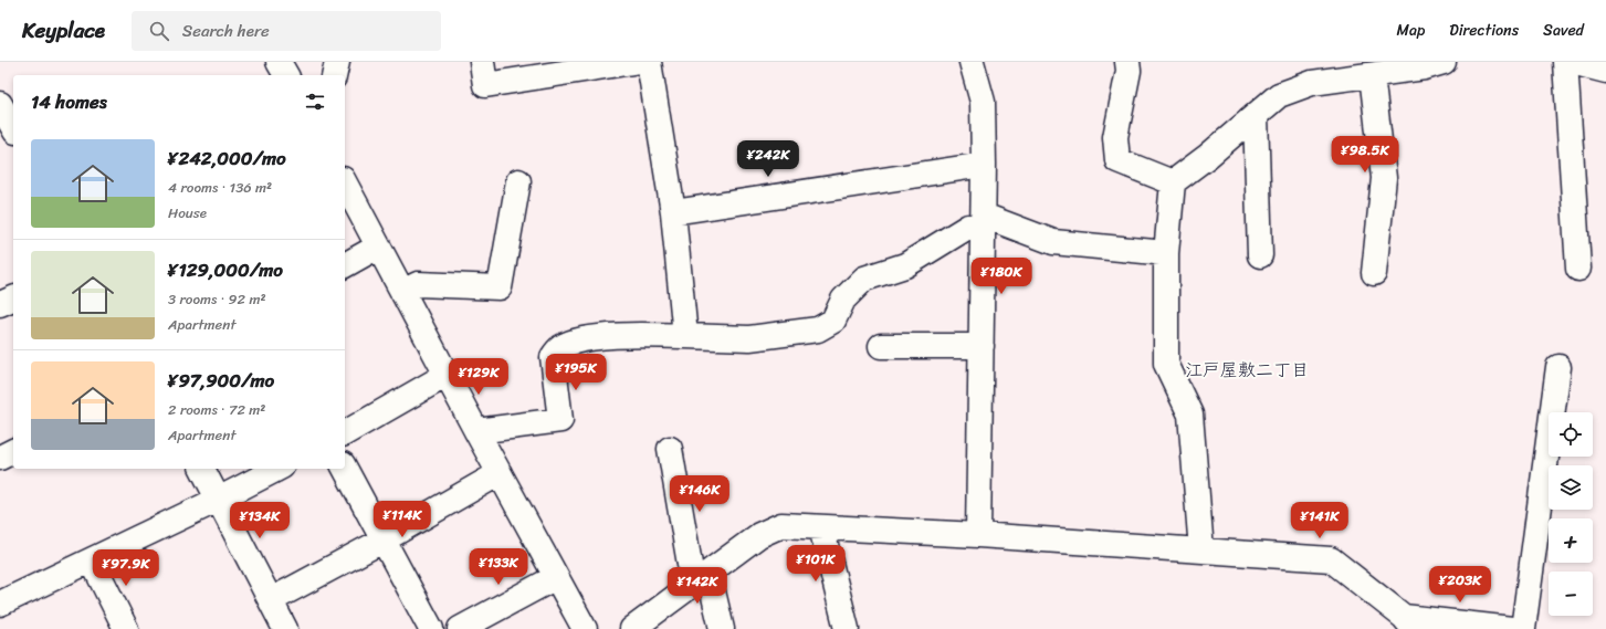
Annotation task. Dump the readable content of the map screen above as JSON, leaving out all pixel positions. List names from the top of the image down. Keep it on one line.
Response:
{"districts":["江戸屋敷二丁目"],"page":{"header":"Keyplace","search":"Search here","nav":["Map","Directions","Saved"],"heading":"14 homes","list":[{"name":"¥242,000/mo","note":"4 rooms · 136 m² · House"},{"name":"¥129,000/mo","note":"3 rooms · 92 m² · Apartment"},{"name":"¥97,900/mo","note":"2 rooms · 72 m² · Apartment"}],"price":["¥98.5K","¥242K","¥180K","¥195K","¥129K","¥146K","¥114K","¥134K","¥141K","¥101K","¥133K","¥97.9K","¥203K","¥142K"],"map_buttons":["+","−"]}}
